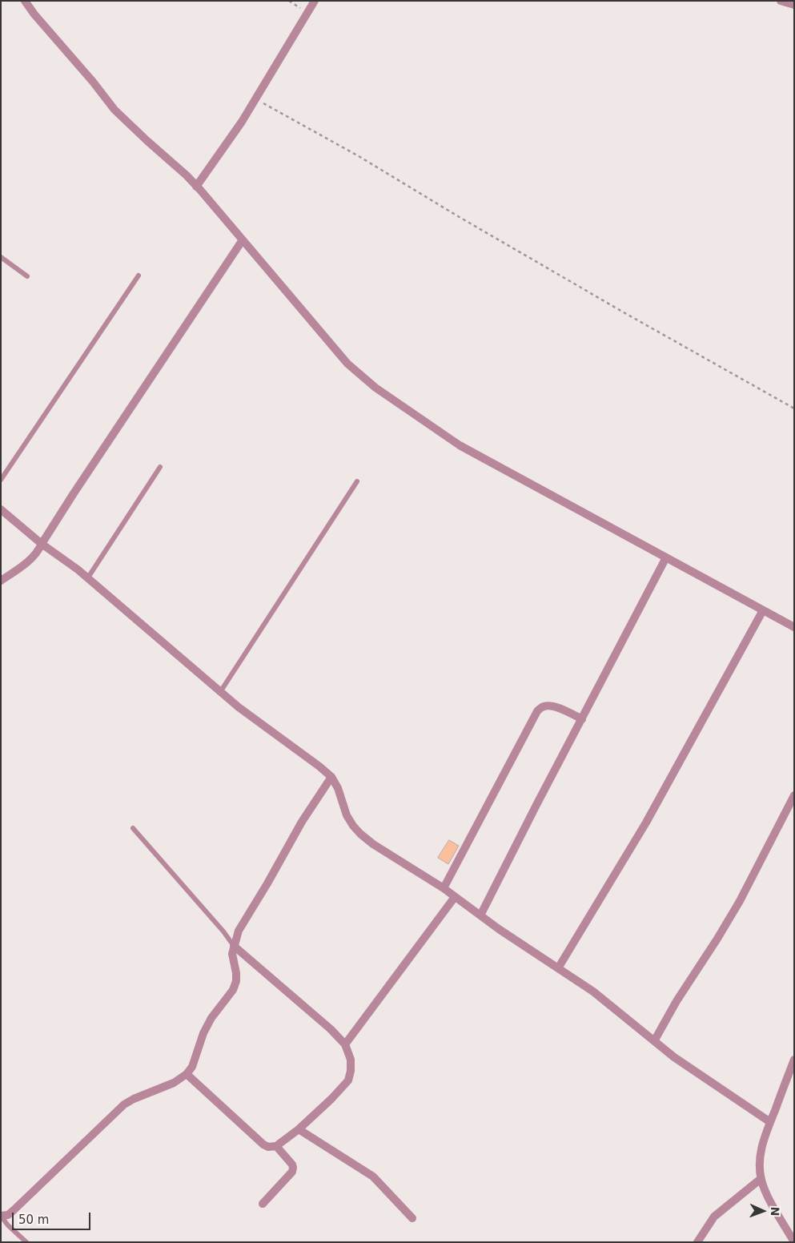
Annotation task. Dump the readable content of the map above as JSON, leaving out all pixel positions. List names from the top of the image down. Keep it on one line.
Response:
{"scale_bar":"50 m","north":"right"}
